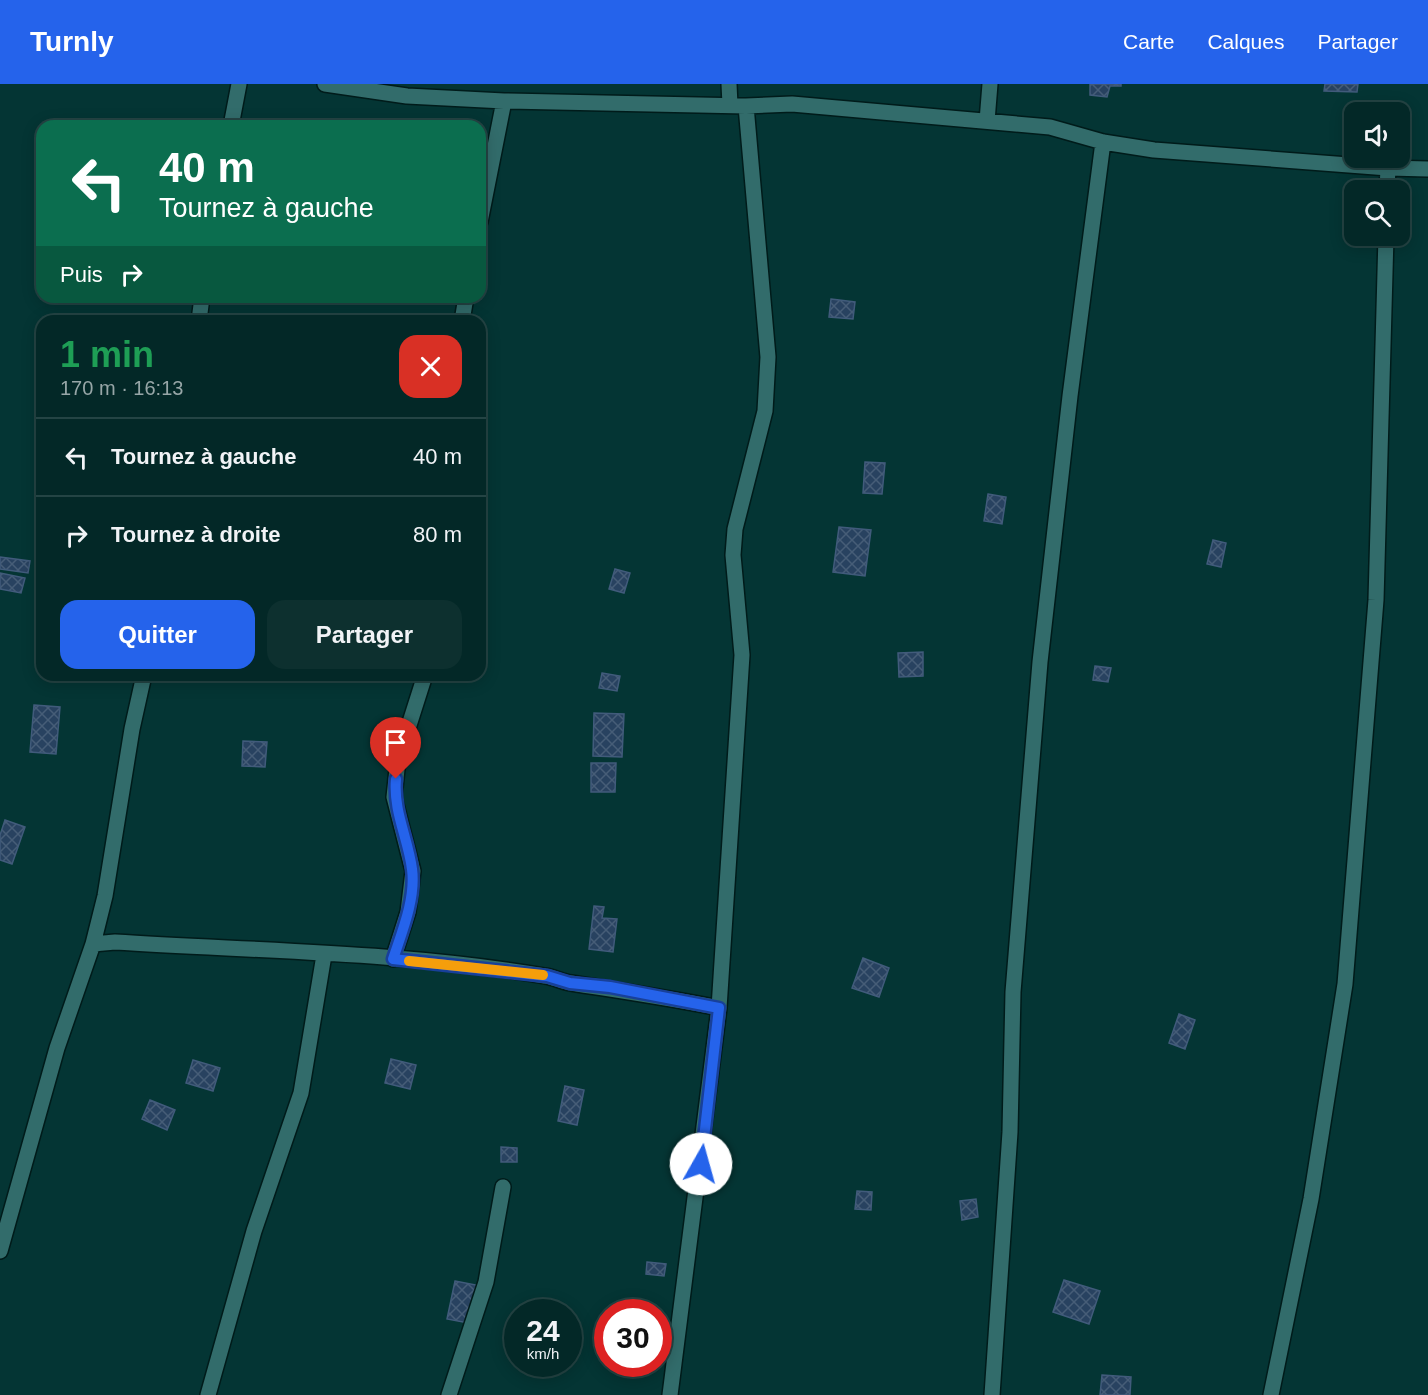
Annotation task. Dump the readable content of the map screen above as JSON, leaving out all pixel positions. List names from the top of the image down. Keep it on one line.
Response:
{"page":{"header":"Turnly","nav":["Carte","Calques","Partager"],"turn":["40 m","Tournez à gauche"],"then":"Puis","heading":["1 min","170 m · 16:13"],"list":[{"name":"Tournez à gauche","value":"40 m"},{"name":"Tournez à droite","value":"80 m"}],"buttons":["Quitter","Partager"],"speed":"24 km/h","limit":"30"}}
